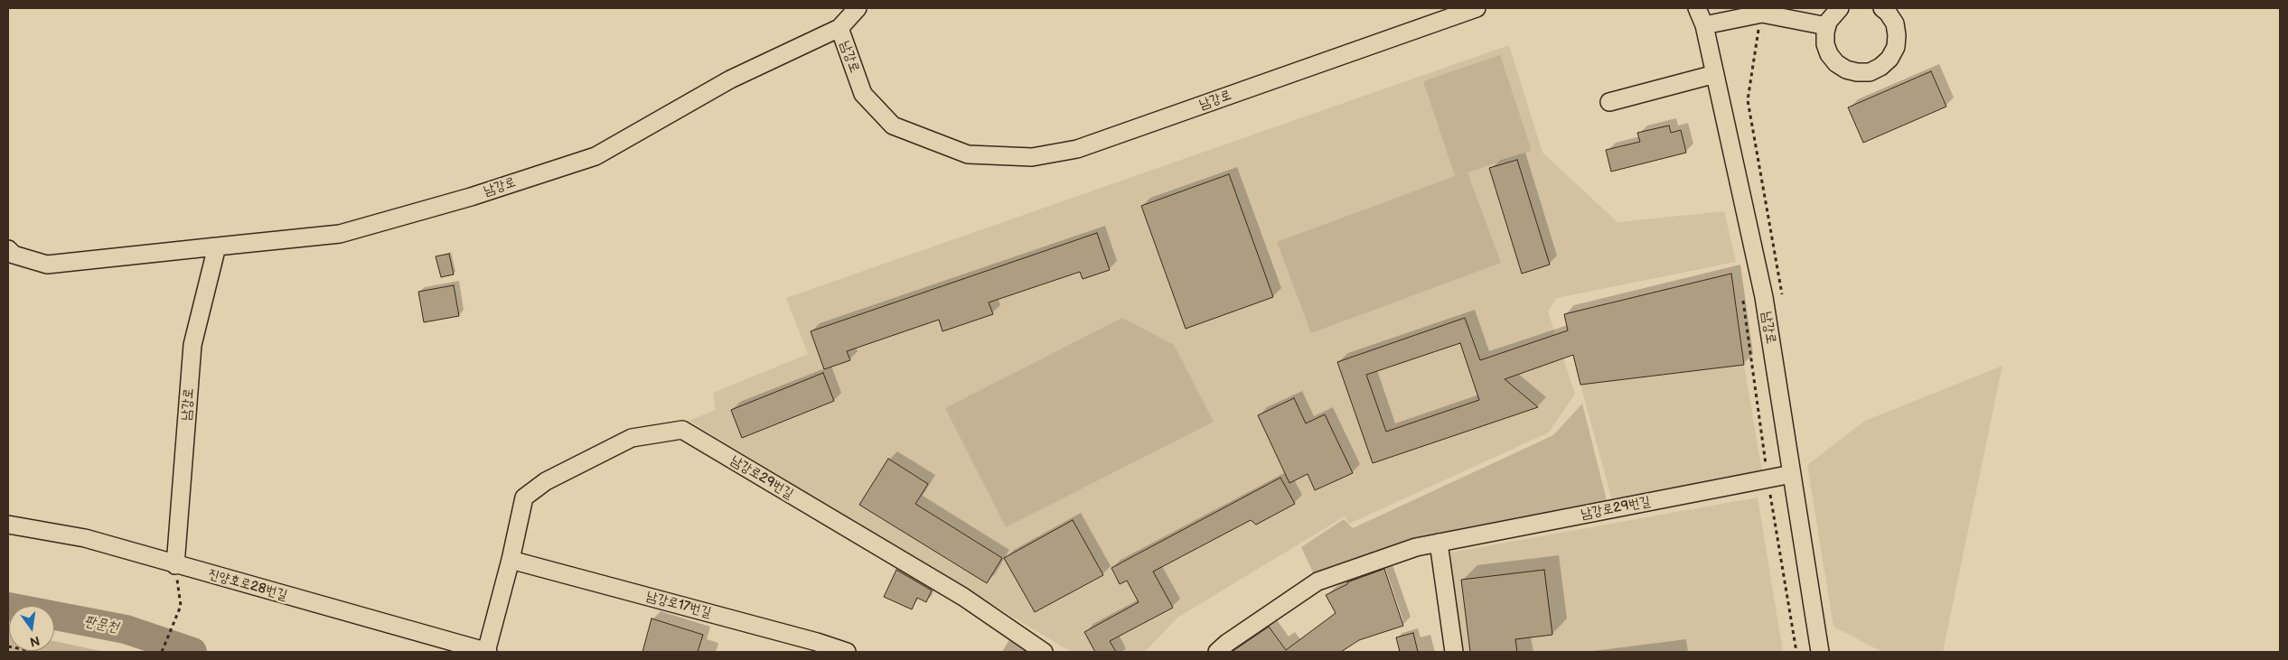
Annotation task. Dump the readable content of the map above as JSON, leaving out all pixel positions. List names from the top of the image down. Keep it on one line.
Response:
{"streets":{"street":["남강로","남강로29번길","진양호로28번길","남강로17번길"]},"crossings":[["남강로","남강로29번길"],["남강로","진양호로28번길"],["남강로29번길","진양호로28번길"],["남강로29번길","남강로17번길"]],"water":["판문천"],"north":"bottom"}
